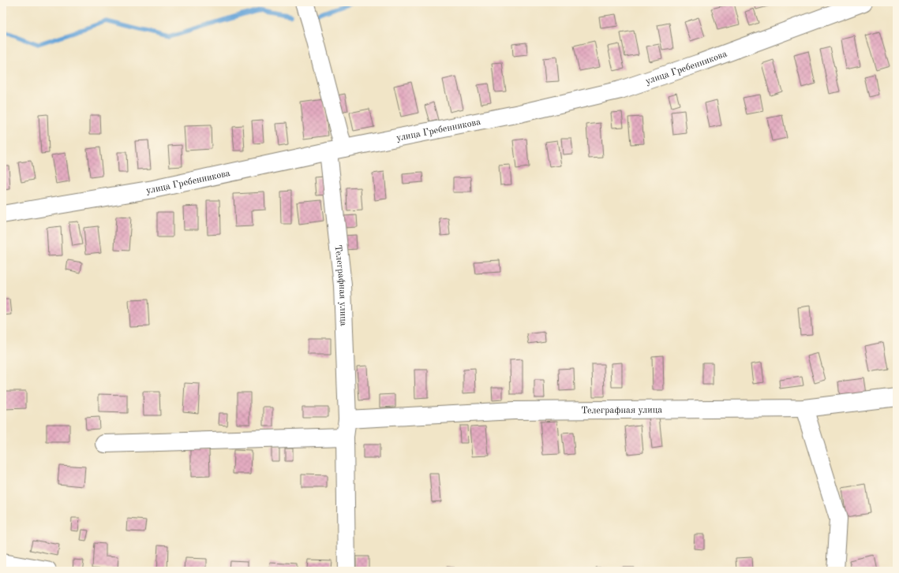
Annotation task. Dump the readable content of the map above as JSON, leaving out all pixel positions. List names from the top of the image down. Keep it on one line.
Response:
{"streets":{"street":["улица Гребенникова","Телеграфная улица"]},"crossings":[["улица Гребенникова","Телеграфная улица"]]}
